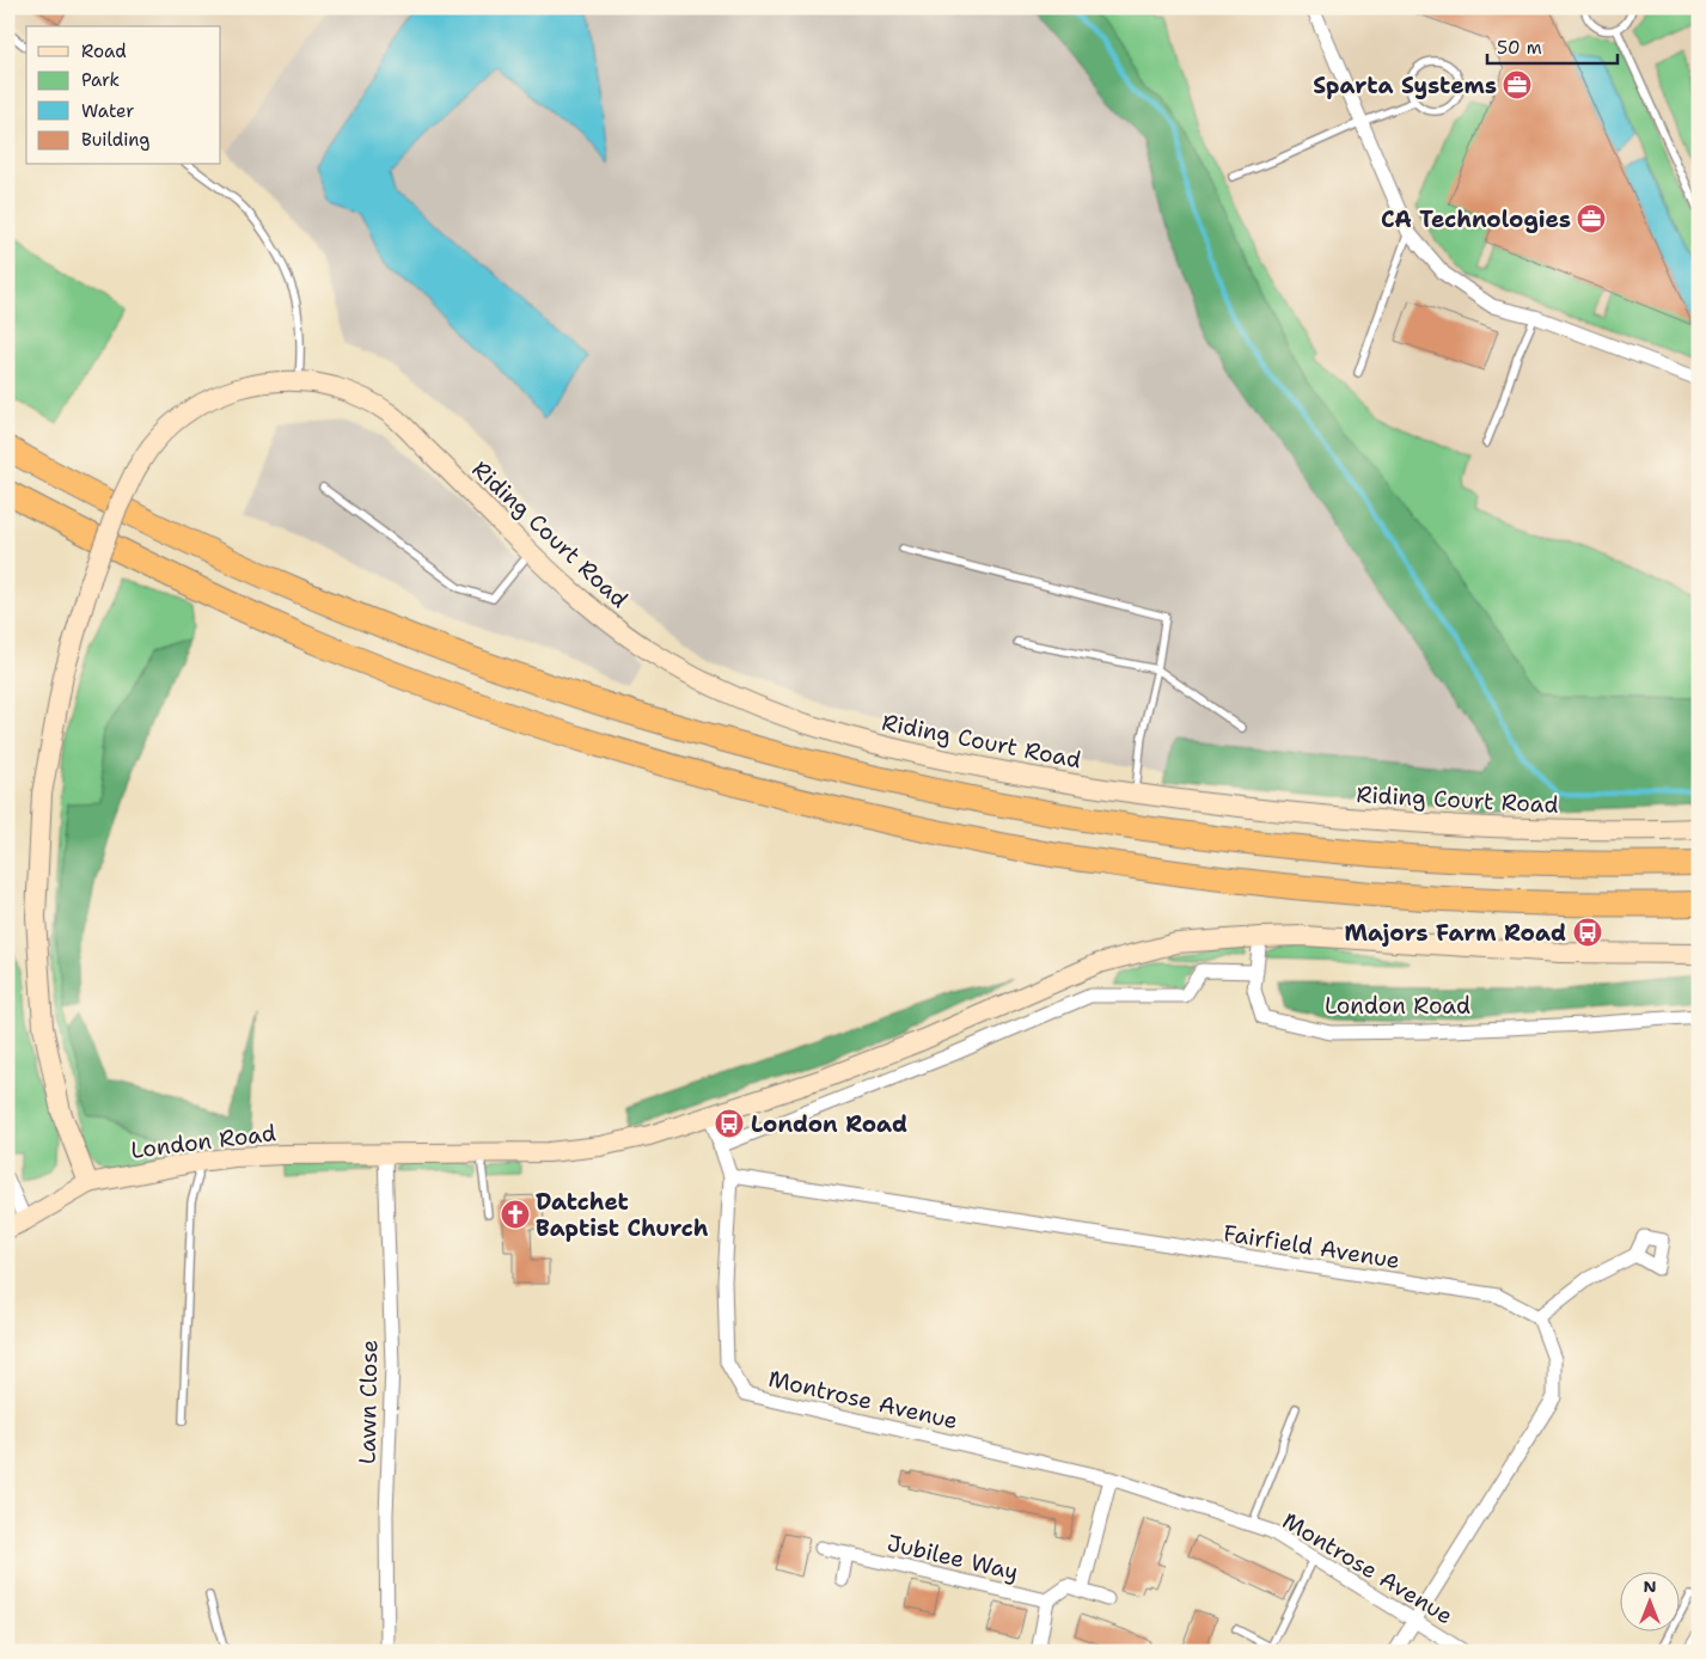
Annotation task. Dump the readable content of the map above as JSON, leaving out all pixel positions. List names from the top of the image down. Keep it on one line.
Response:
{"streets":{"street":["Riding Court Road","London Road","Fairfield Avenue","Montrose Avenue","Lawn Close","Jubilee Way"]},"crossings":[["Riding Court Road","London Road"],["London Road","Montrose Avenue"],["London Road","Lawn Close"],["Fairfield Avenue","Montrose Avenue"]],"places":{"office":["Sparta Systems","CA Technologies"],"bus stop":["Majors Farm Road","London Road"],"church":["Datchet Baptist Church"]},"legend":["Road","Park","Water","Building"],"scale_bar":"50 m","north":"top"}
